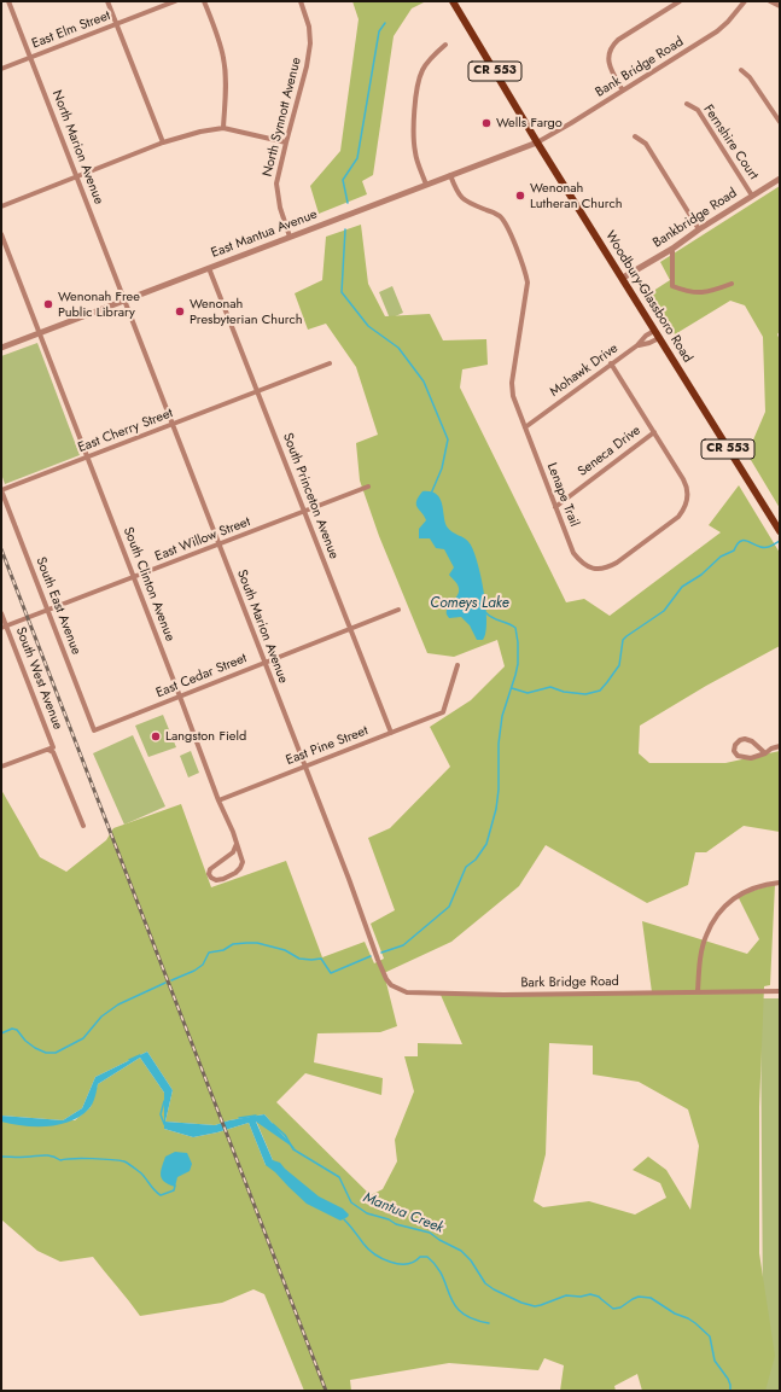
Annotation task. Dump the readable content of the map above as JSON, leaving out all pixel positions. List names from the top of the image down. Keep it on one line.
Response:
{"streets":{"main road":["CR 553","Woodbury-Glassboro Road"],"street":["East Elm Street","Bank Bridge Road","North Synnott Avenue","Fernshire Court","North Marion Avenue","Bankbridge Road","East Mantua Avenue","Mohawk Drive","East Cherry Street","Seneca Drive","Lenape Trail","South Princeton Avenue","East Willow Street","South Clinton Avenue","South East Avenue","South Marion Avenue","East Cedar Street","South West Avenue","East Pine Street","Bark Bridge Road"]},"crossings":[["East Elm Street","North Marion Avenue"],["Bank Bridge Road","East Mantua Avenue"],["Bank Bridge Road","Woodbury-Glassboro Road"],["North Synnott Avenue","East Mantua Avenue"],["Fernshire Court","Bankbridge Road"],["North Marion Avenue","East Mantua Avenue"],["North Marion Avenue","South Marion Avenue"],["Bankbridge Road","Woodbury-Glassboro Road"],["East Mantua Avenue","Woodbury-Glassboro Road"],["East Mantua Avenue","Lenape Trail"],["East Mantua Avenue","South Princeton Avenue"],["East Mantua Avenue","South Clinton Avenue"],["East Mantua Avenue","South Marion Avenue"],["Woodbury-Glassboro Road","Mohawk Drive"],["Mohawk Drive","Lenape Trail"],["East Cherry Street","South Princeton Avenue"],["East Cherry Street","South Clinton Avenue"],["East Cherry Street","South East Avenue"],["East Cherry Street","South Marion Avenue"],["Seneca Drive","Lenape Trail"],["South Princeton Avenue","East Willow Street"],["South Princeton Avenue","East Cedar Street"],["South Princeton Avenue","East Pine Street"],["East Willow Street","South Clinton Avenue"],["East Willow Street","South East Avenue"],["East Willow Street","South Marion Avenue"],["East Willow Street","South West Avenue"],["South Clinton Avenue","East Cedar Street"],["South Clinton Avenue","East Pine Street"],["South East Avenue","East Cedar Street"],["South Marion Avenue","East Cedar Street"],["South Marion Avenue","East Pine Street"],["South Marion Avenue","Bark Bridge Road"]],"water":["Comeys Lake","Mantua Creek"],"places":["Wells Fargo","Wenonah Lutheran Church","Wenonah Free Public Library","Wenonah Presbyterian Church","Langston Field"]}
